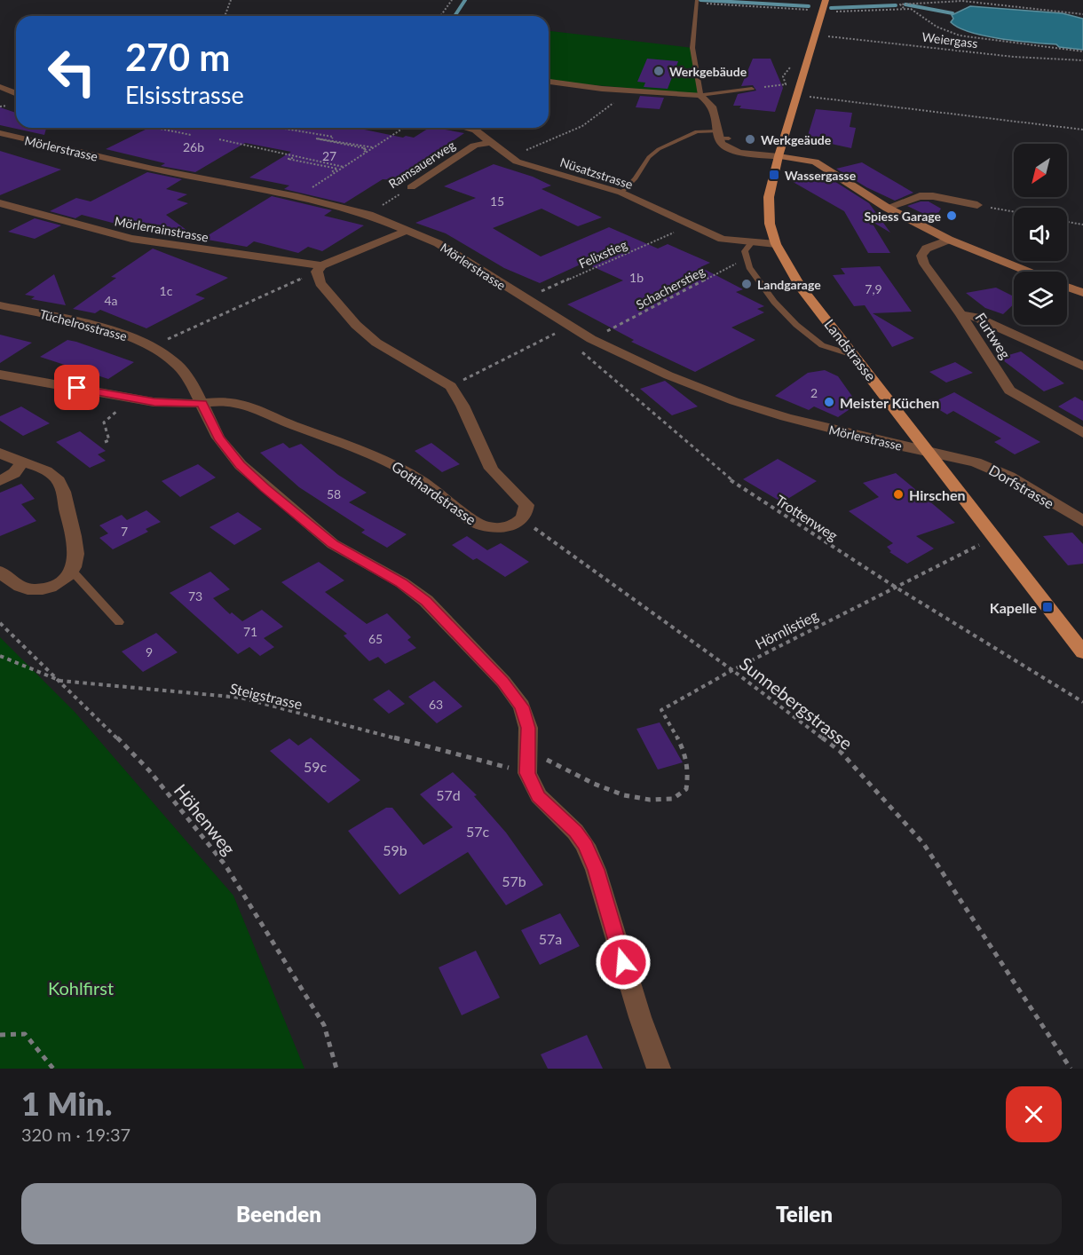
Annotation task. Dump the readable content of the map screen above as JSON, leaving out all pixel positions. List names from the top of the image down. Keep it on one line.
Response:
{"streets":{"main road":["Landstrasse"],"street":["Mörlerstrasse","Ramsauerweg","Nüsatzstrasse","Mörlerrainstrasse","Tüchelrosstrasse","Furtweg","Dorfstrasse","Gotthardstrasse"],"path":["Weiergass","Felixstieg","Schacherstieg","Trottenweg","Hörnlistieg","Steigstrasse","Sunnebergstrasse","Höhenweg"]},"crossings":[["Weiergass","Landstrasse"],["Mörlerstrasse","Ramsauerweg"],["Mörlerstrasse","Felixstieg"],["Mörlerstrasse","Schacherstieg"],["Mörlerstrasse","Landstrasse"],["Mörlerstrasse","Dorfstrasse"],["Ramsauerweg","Nüsatzstrasse"],["Nüsatzstrasse","Felixstieg"],["Nüsatzstrasse","Schacherstieg"],["Nüsatzstrasse","Landstrasse"],["Tüchelrosstrasse","Gotthardstrasse"],["Tüchelrosstrasse","Hörnlistieg"],["Tüchelrosstrasse","Steigstrasse"],["Landstrasse","Dorfstrasse"],["Gotthardstrasse","Sunnebergstrasse"],["Trottenweg","Hörnlistieg"],["Hörnlistieg","Steigstrasse"],["Hörnlistieg","Sunnebergstrasse"],["Steigstrasse","Höhenweg"]],"parks":["Kohlfirst"],"places":{"other":["Werkgebäude","Werkgeäude","Spiess Garage","Landgarage","Meister Küchen","Hirschen"],"transit":["Wassergasse","Kapelle"]},"house_numbers":["26b","27","15","1b","7,9","1c","4a","2","58","7","73","71","65","9","63","59c","57d","57c","59b","57b","57a"],"north":"bottom left","page":{"turn":["270 m","Elsisstrasse"],"heading":["1 Min.","320 m · 19:37"],"buttons":["Beenden","Teilen"]}}
